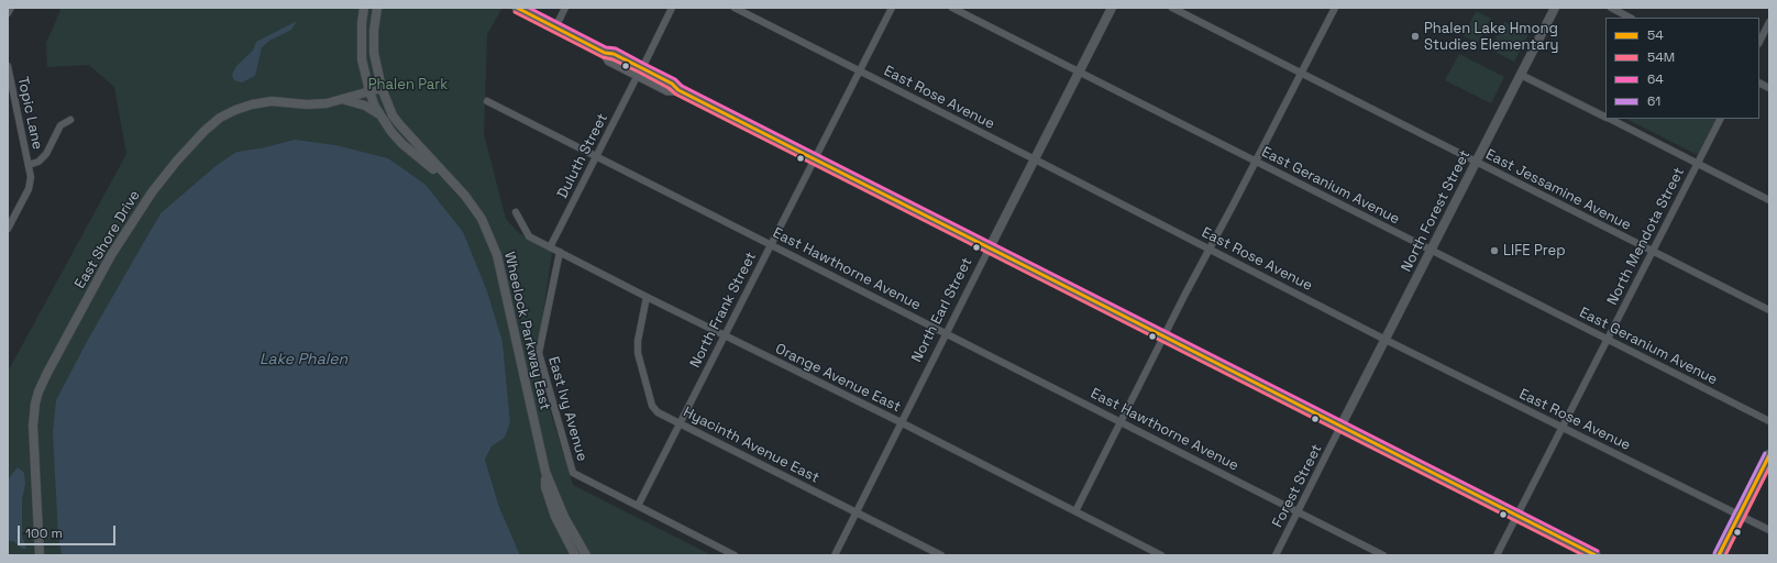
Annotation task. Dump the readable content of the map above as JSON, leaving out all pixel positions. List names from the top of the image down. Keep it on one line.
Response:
{"streets":{"street":["East Rose Avenue","Topic Lane","Duluth Street","East Geranium Avenue","East Jessamine Avenue","North Forest Street","North Mendota Street","East Shore Drive","East Hawthorne Avenue","North Frank Street","North Earl Street","Wheelock Parkway East","Orange Avenue East","East Ivy Avenue","Hyacinth Avenue East","Forest Street"]},"crossings":[["East Rose Avenue","North Forest Street"],["East Rose Avenue","North Mendota Street"],["East Rose Avenue","North Frank Street"],["East Rose Avenue","North Earl Street"],["Duluth Street","East Hawthorne Avenue"],["Duluth Street","Orange Avenue East"],["East Geranium Avenue","North Forest Street"],["East Geranium Avenue","North Mendota Street"],["East Geranium Avenue","North Earl Street"],["East Jessamine Avenue","North Forest Street"],["East Jessamine Avenue","North Mendota Street"],["North Forest Street","Forest Street"],["East Shore Drive","Wheelock Parkway East"],["East Hawthorne Avenue","North Frank Street"],["East Hawthorne Avenue","North Earl Street"],["East Hawthorne Avenue","Forest Street"],["North Frank Street","Orange Avenue East"],["North Frank Street","East Ivy Avenue"],["North Frank Street","Hyacinth Avenue East"],["North Earl Street","Orange Avenue East"],["North Earl Street","Hyacinth Avenue East"],["Orange Avenue East","East Ivy Avenue"],["Orange Avenue East","Hyacinth Avenue East"]],"water":["Lake Phalen"],"parks":["Phalen Park"],"places":["Phalen Lake Hmong Studies Elementary","LIFE Prep"],"lines":["transit line 54","transit line 64","transit line 54M","transit line 61"],"legend":["54","54M","64","61"],"scale_bar":"100 m"}
